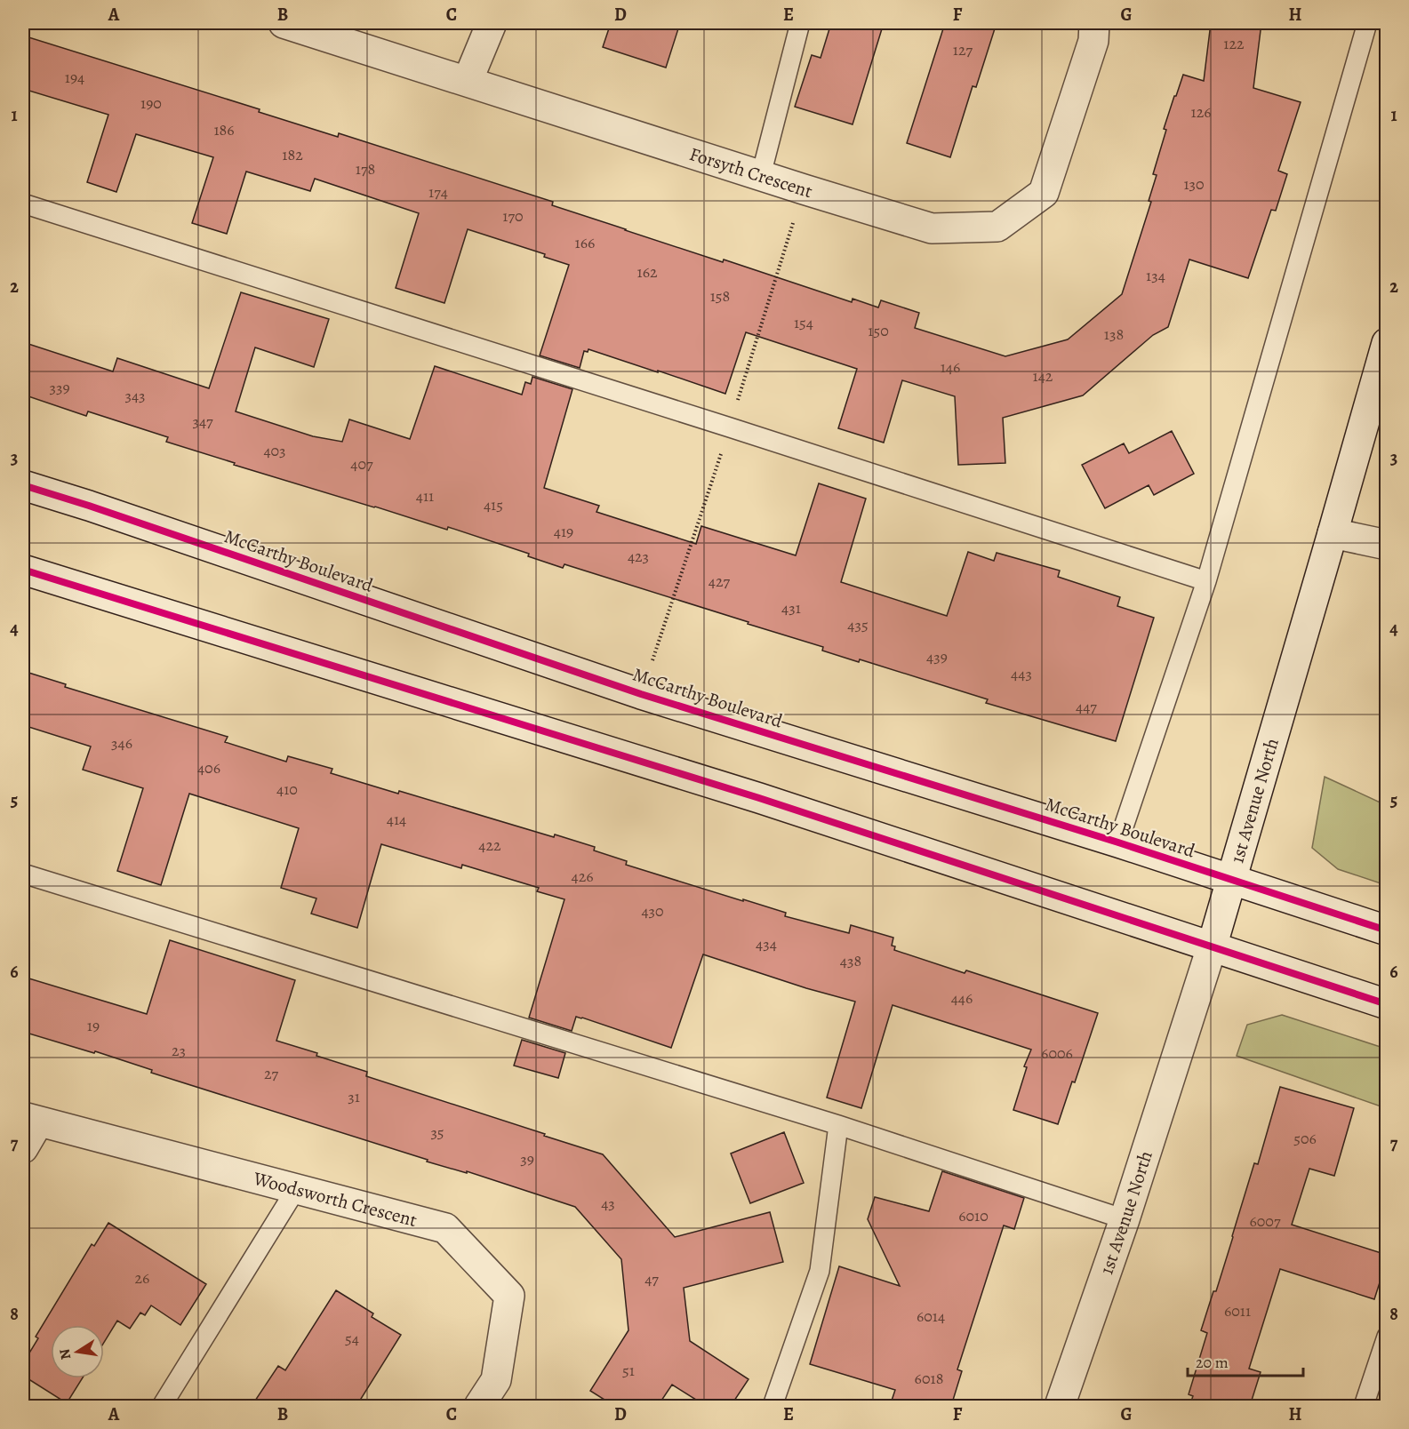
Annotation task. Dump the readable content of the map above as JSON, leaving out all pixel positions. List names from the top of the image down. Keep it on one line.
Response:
{"streets":{"main road":["Forsyth Crescent","McCarthy Boulevard","1st Avenue North","Woodsworth Crescent"]},"crossings":[["McCarthy Boulevard","1st Avenue North"]],"house_numbers":["122","127","194","190","126","186","182","178","130","174","170","166","162","134","158","154","150","138","146","142","339","343","347","403","407","411","415","419","423","427","431","435","439","443","447","346","406","410","414","422","426","430","434","438","446","19","23","6006","27","31","35","506","39","43","6010","6007","26","47","6011","6014","54","51","6018"],"scale_bar":"20 m","north":"left","grid":{"columns":["A","B","C","D","E","F","G","H"],"rows":["1","2","3","4","5","6","7","8"]}}
